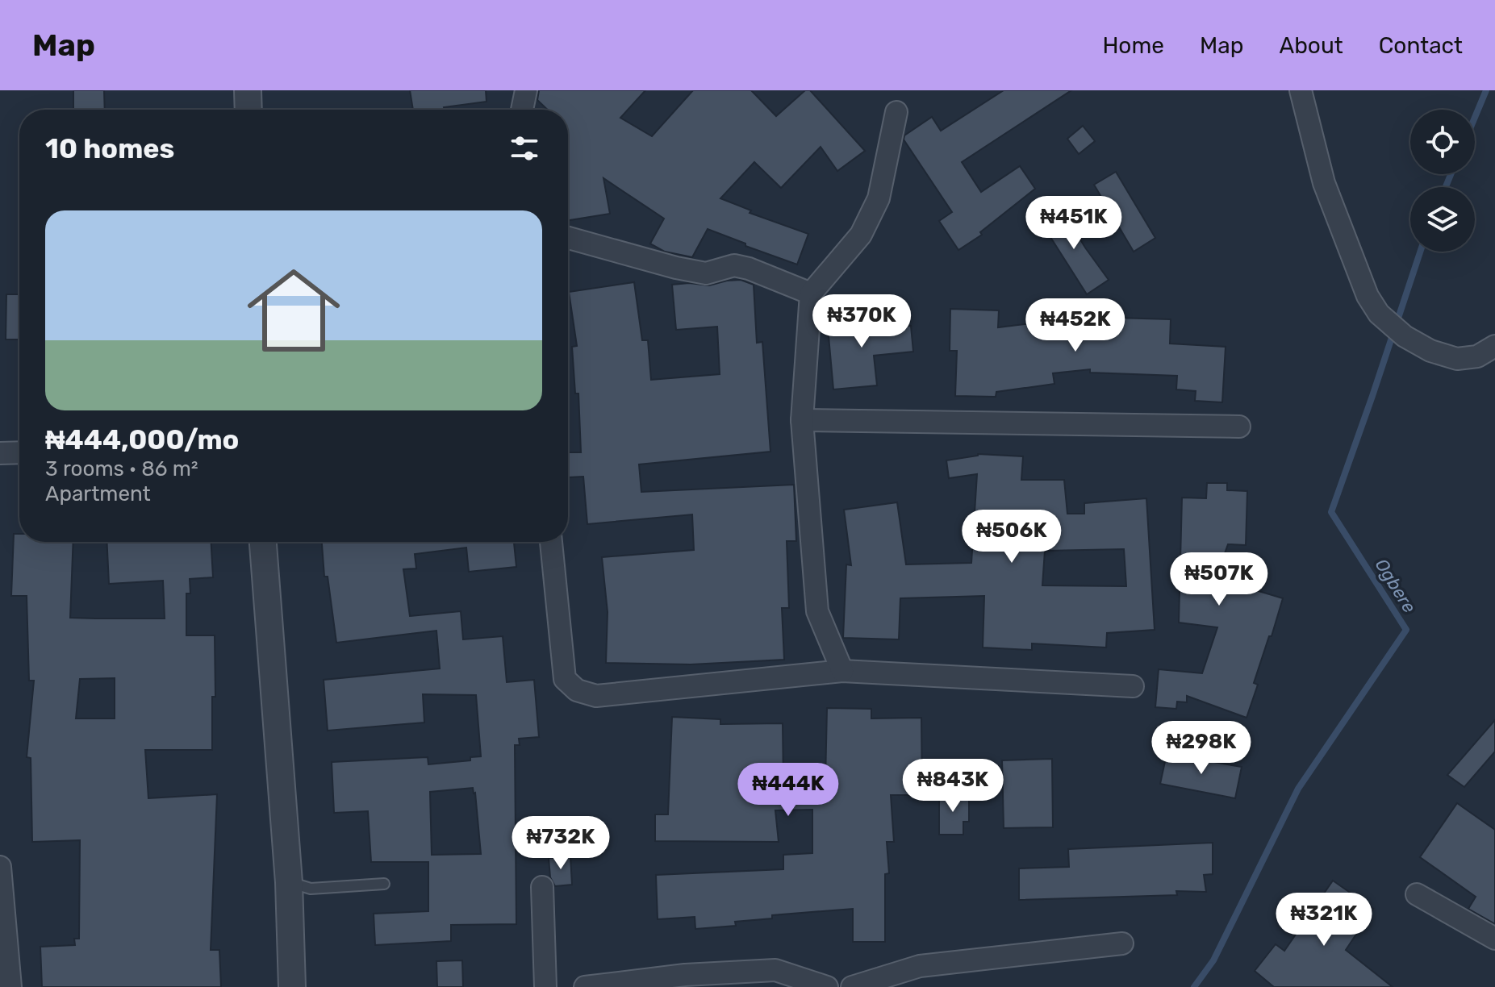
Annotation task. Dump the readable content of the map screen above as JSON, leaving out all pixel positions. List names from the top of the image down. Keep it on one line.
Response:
{"water":["Ogbere"],"page":{"header":"Map","nav":["Home","Map","About","Contact"],"heading":"10 homes","list":[{"name":"₦444,000/mo","note":"3 rooms · 86 m² · Apartment"}],"price":["₦451K","₦370K","₦452K","₦506K","₦507K","₦298K","₦843K","₦444K","₦732K","₦321K"]}}
